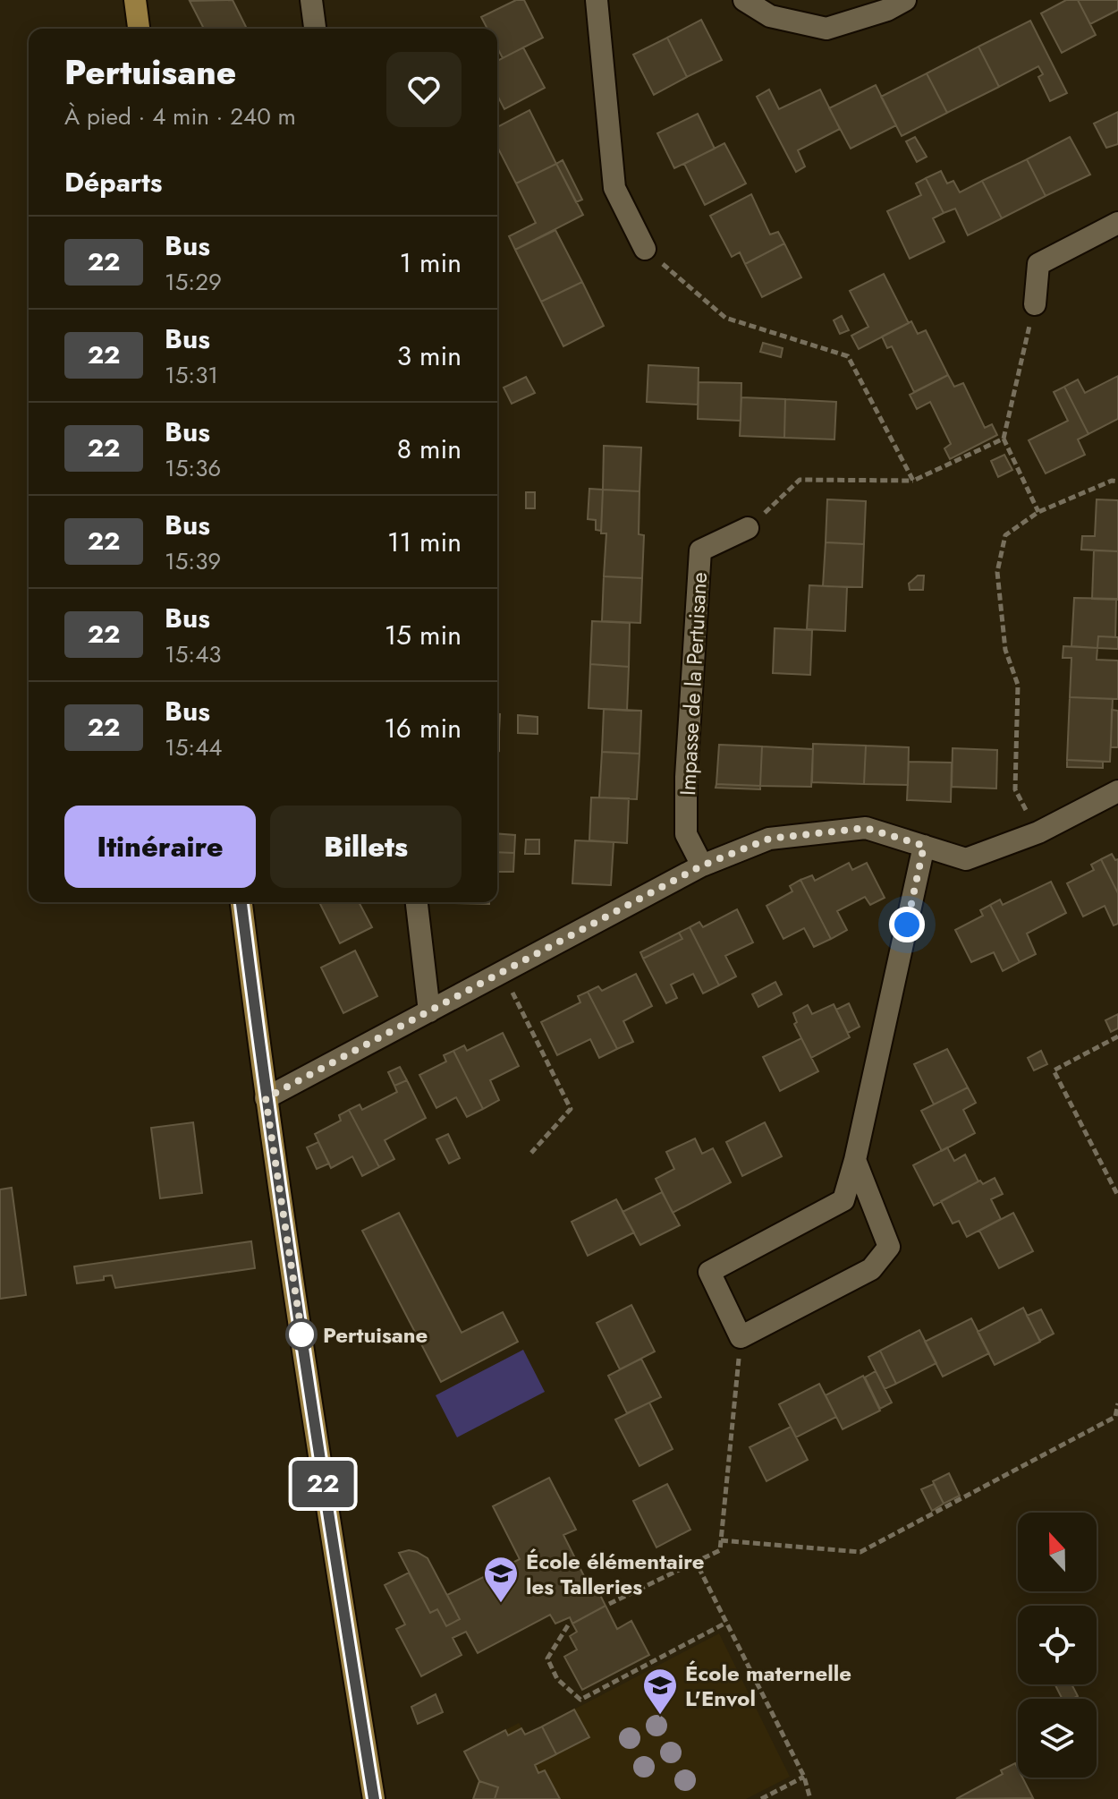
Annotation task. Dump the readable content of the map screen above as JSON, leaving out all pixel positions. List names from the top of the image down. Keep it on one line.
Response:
{"streets":{"street":["Impasse de la Pertuisane"]},"places":{"other":["Pertuisane"],"school or university":["École élémentaire les Talleries","École maternelle L'Envol"]},"lines":["bus line 22"],"north":"top","page":{"on_map":"22","heading":[["Pertuisane","À pied · 4 min · 240 m"],"Départs"],"list":[{"mark":"22","name":"Bus","note":"15:29","value":"1 min"},{"mark":"22","name":"Bus","note":"15:31","value":"3 min"},{"mark":"22","name":"Bus","note":"15:36","value":"8 min"},{"mark":"22","name":"Bus","note":"15:39","value":"11 min"},{"mark":"22","name":"Bus","note":"15:43","value":"15 min"},{"mark":"22","name":"Bus","note":"15:44","value":"16 min"}],"buttons":["Itinéraire","Billets"]}}
